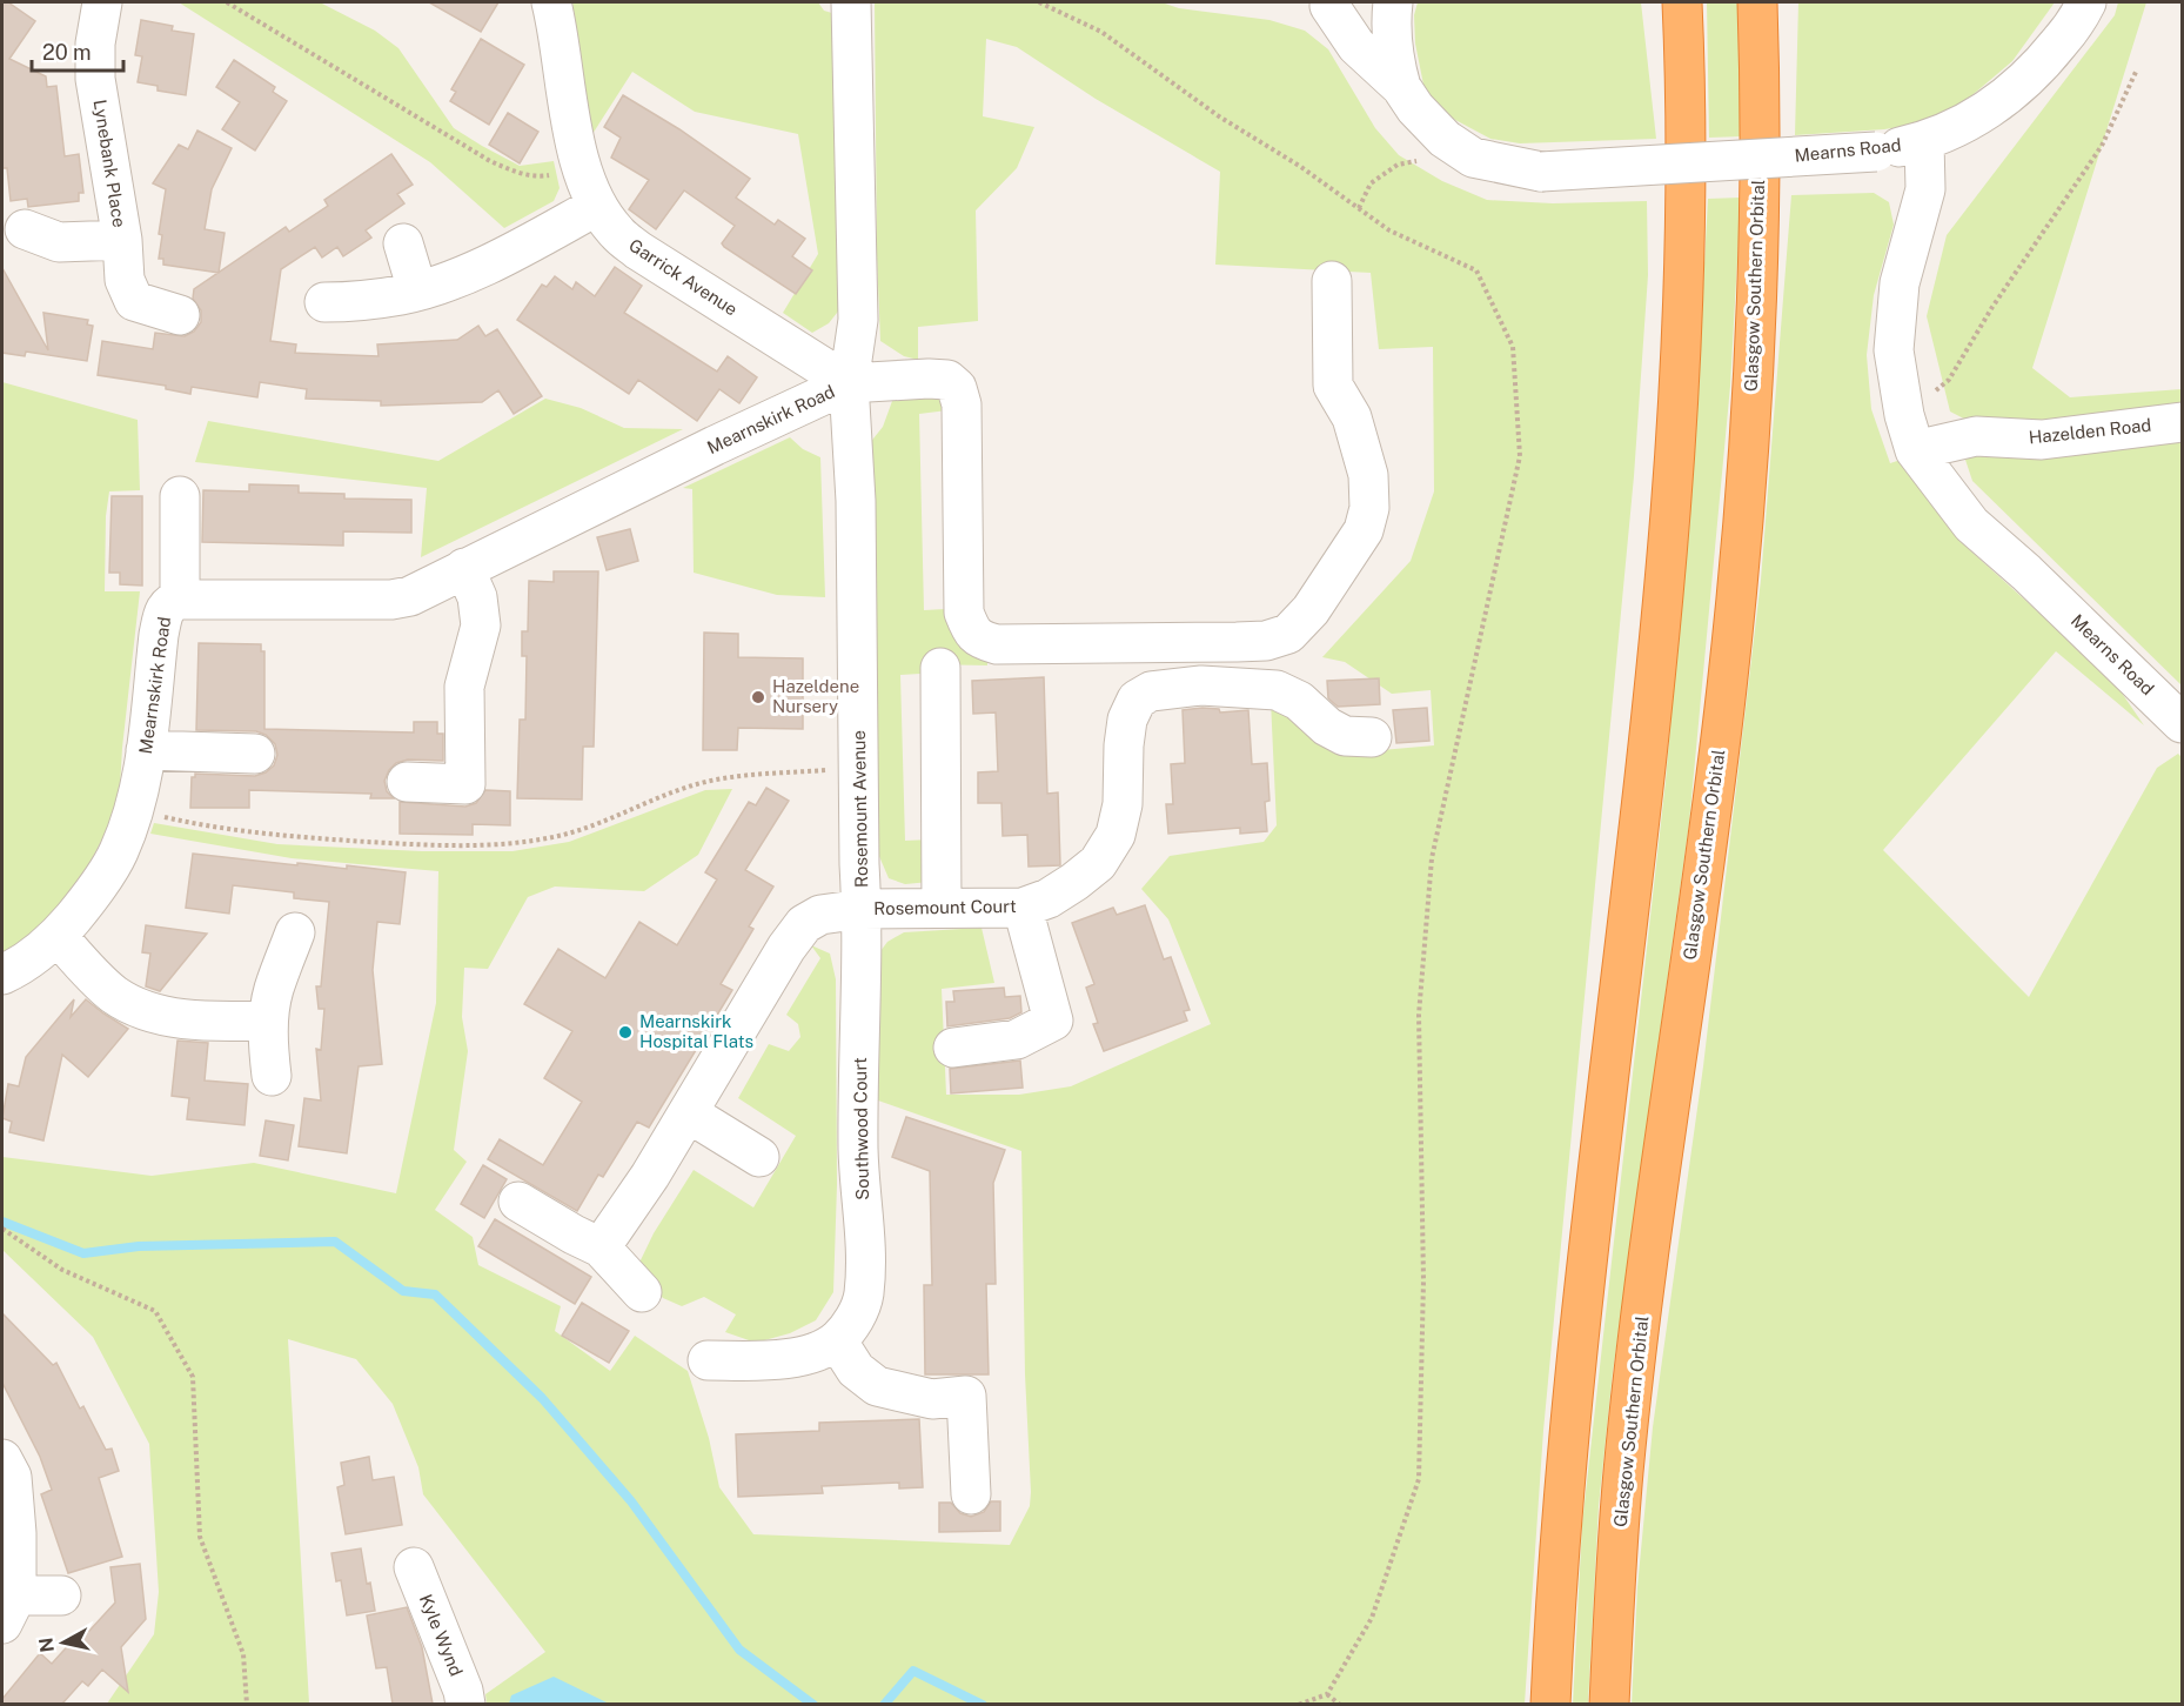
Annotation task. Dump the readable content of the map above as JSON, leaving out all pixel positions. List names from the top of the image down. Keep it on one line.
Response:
{"streets":{"highway":["Glasgow Southern Orbital"],"street":["Mearns Road","Lynebank Place","Garrick Avenue","Mearnskirk Road","Hazelden Road","Rosemount Avenue","Rosemount Court","Southwood Court","Kyle Wynd"]},"crossings":[["Mearns Road","Hazelden Road"],["Garrick Avenue","Mearnskirk Road"],["Garrick Avenue","Rosemount Avenue"],["Mearnskirk Road","Rosemount Avenue"],["Rosemount Avenue","Rosemount Court"],["Rosemount Avenue","Southwood Court"],["Rosemount Court","Southwood Court"]],"places":["Hazeldene Nursery","Mearnskirk Hospital Flats"],"scale_bar":"20 m","north":"left"}
